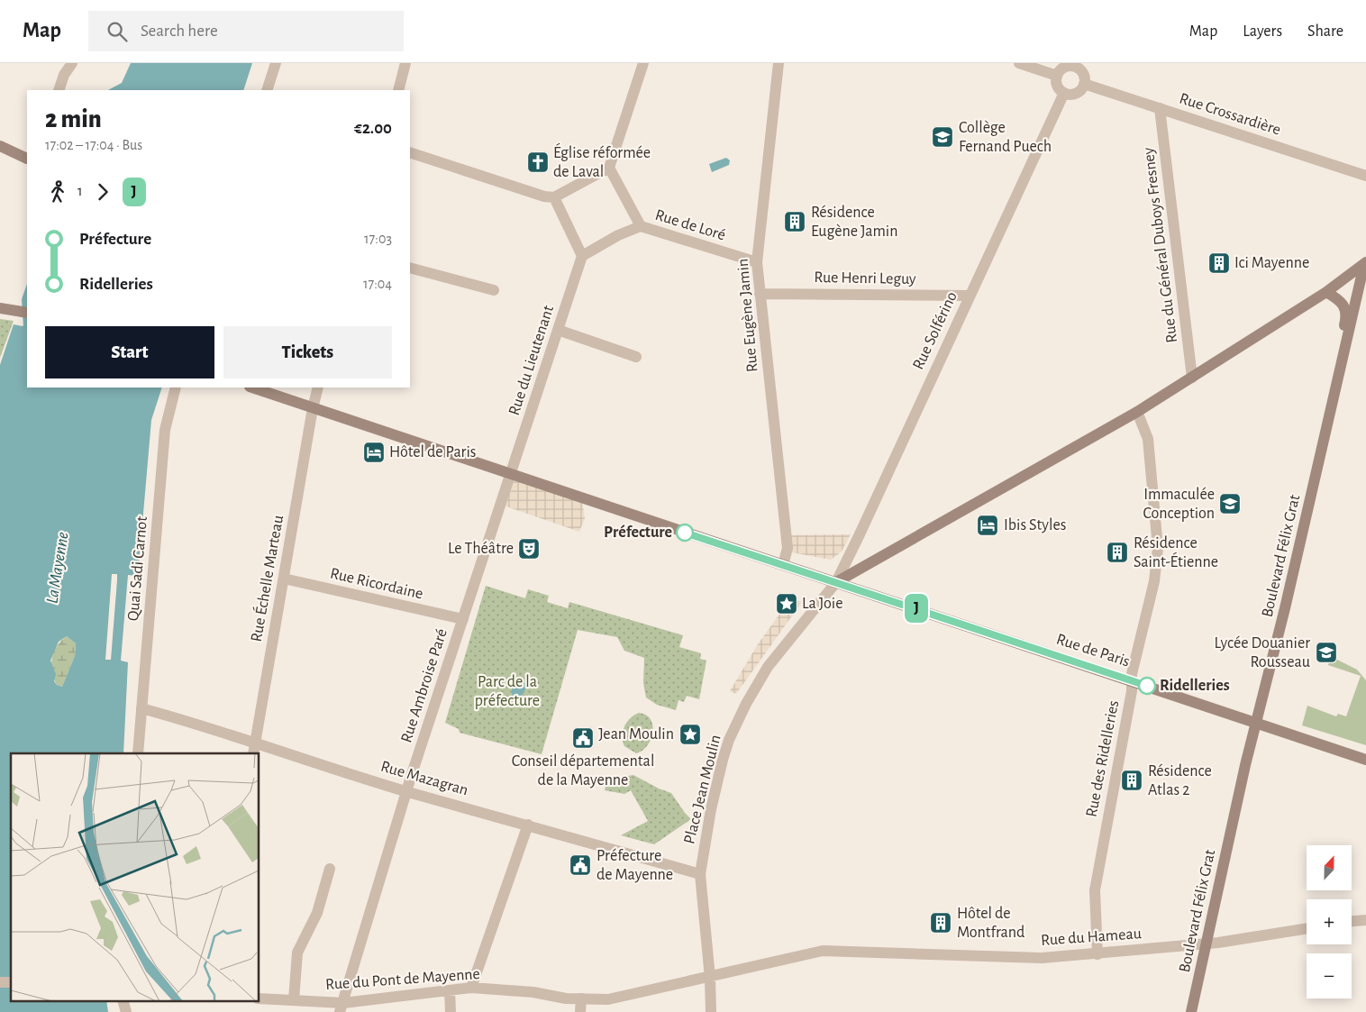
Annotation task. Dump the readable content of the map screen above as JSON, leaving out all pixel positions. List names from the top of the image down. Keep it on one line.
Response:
{"streets":{"main road":["Boulevard Félix Grat","Rue de Paris"],"street":["Rue Crossardière","Rue de Loré","Rue du Général Duboys Fresney","Rue Henri Leguy","Rue Eugène Jamin","Rue Solférino","Rue du Lieutenant","Quai Sadi Carnot","Rue Échelle Marteau","Rue Ricordaine","Rue Ambroise Paré","Rue des Ridelleries","Rue Mazagran","Place Jean Moulin","Rue du Hameau","Rue du Pont de Mayenne"]},"crossings":[["Rue Crossardière","Rue du Général Duboys Fresney"],["Rue Crossardière","Rue Solférino"],["Rue de Loré","Rue Eugène Jamin"],["Rue Henri Leguy","Rue Eugène Jamin"],["Rue Henri Leguy","Rue Solférino"],["Rue Eugène Jamin","Rue de Paris"],["Rue Solférino","Rue de Paris"],["Rue Solférino","Place Jean Moulin"],["Rue du Lieutenant","Rue de Paris"],["Rue du Lieutenant","Rue Ambroise Paré"],["Boulevard Félix Grat","Rue de Paris"],["Boulevard Félix Grat","Rue du Hameau"],["Quai Sadi Carnot","Rue Mazagran"],["Rue Échelle Marteau","Rue Ricordaine"],["Rue Échelle Marteau","Rue de Paris"],["Rue Échelle Marteau","Rue Mazagran"],["Rue Ricordaine","Rue Ambroise Paré"],["Rue de Paris","Rue Ambroise Paré"],["Rue de Paris","Rue des Ridelleries"],["Rue de Paris","Place Jean Moulin"],["Rue Ambroise Paré","Rue Mazagran"],["Rue Ambroise Paré","Rue du Pont de Mayenne"],["Rue des Ridelleries","Rue du Hameau"],["Rue Mazagran","Place Jean Moulin"],["Place Jean Moulin","Rue du Hameau"],["Place Jean Moulin","Rue du Pont de Mayenne"],["Rue du Hameau","Rue du Pont de Mayenne"]],"water":["La Mayenne"],"parks":["Parc de la préfecture"],"places":{"school or university":["Collège Fernand Puech","Immaculée Conception","Lycée Douanier Rousseau"],"church":["Église réformée de Laval"],"building":["Résidence Eugène Jamin","Ici Mayenne","Résidence Saint-Étienne","Résidence Atlas 2","Hôtel de Montfrand"],"hotel":["Hôtel de Paris","Ibis Styles"],"other":["Préfecture","Ridelleries"],"theatre":["Le Théâtre"],"place":["La Joie","Jean Moulin"],"public building":["Conseil départemental de la Mayenne","Préfecture de Mayenne"]},"lines":["bus line J"],"north":"top","page":{"header":"Map","search":"Search here","nav":["Map","Layers","Share"],"on_map":"J","heading":["2 min","17:02 – 17:04 · Bus","€2.00"],"legs":["1","J"],"list":[{"name":"Préfecture","value":"17:03"},{"name":"Ridelleries","value":"17:04"}],"buttons":["Start","Tickets"],"map_buttons":["+","−"]}}
